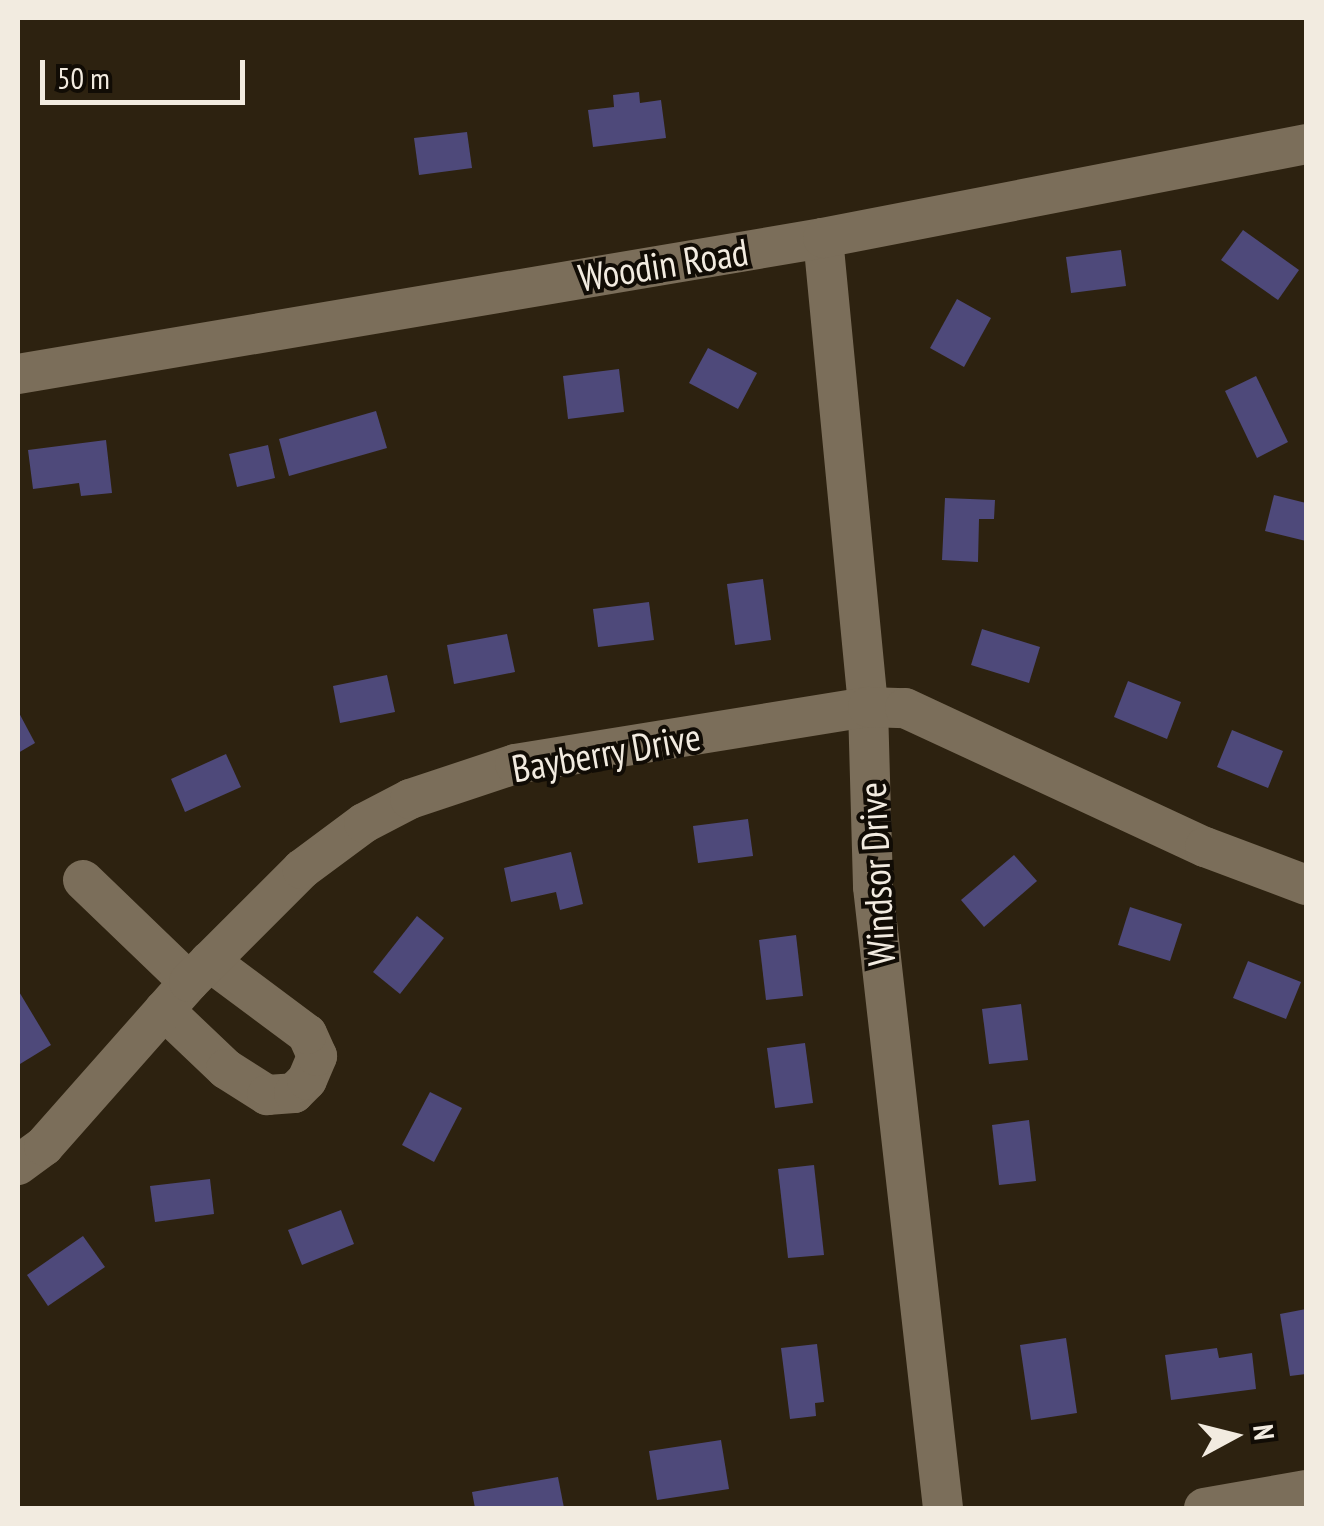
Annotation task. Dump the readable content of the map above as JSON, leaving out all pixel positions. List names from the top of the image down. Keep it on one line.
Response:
{"streets":{"street":["Woodin Road","Bayberry Drive","Windsor Drive"]},"crossings":[["Woodin Road","Windsor Drive"],["Bayberry Drive","Windsor Drive"]],"scale_bar":"50 m","north":"right"}
